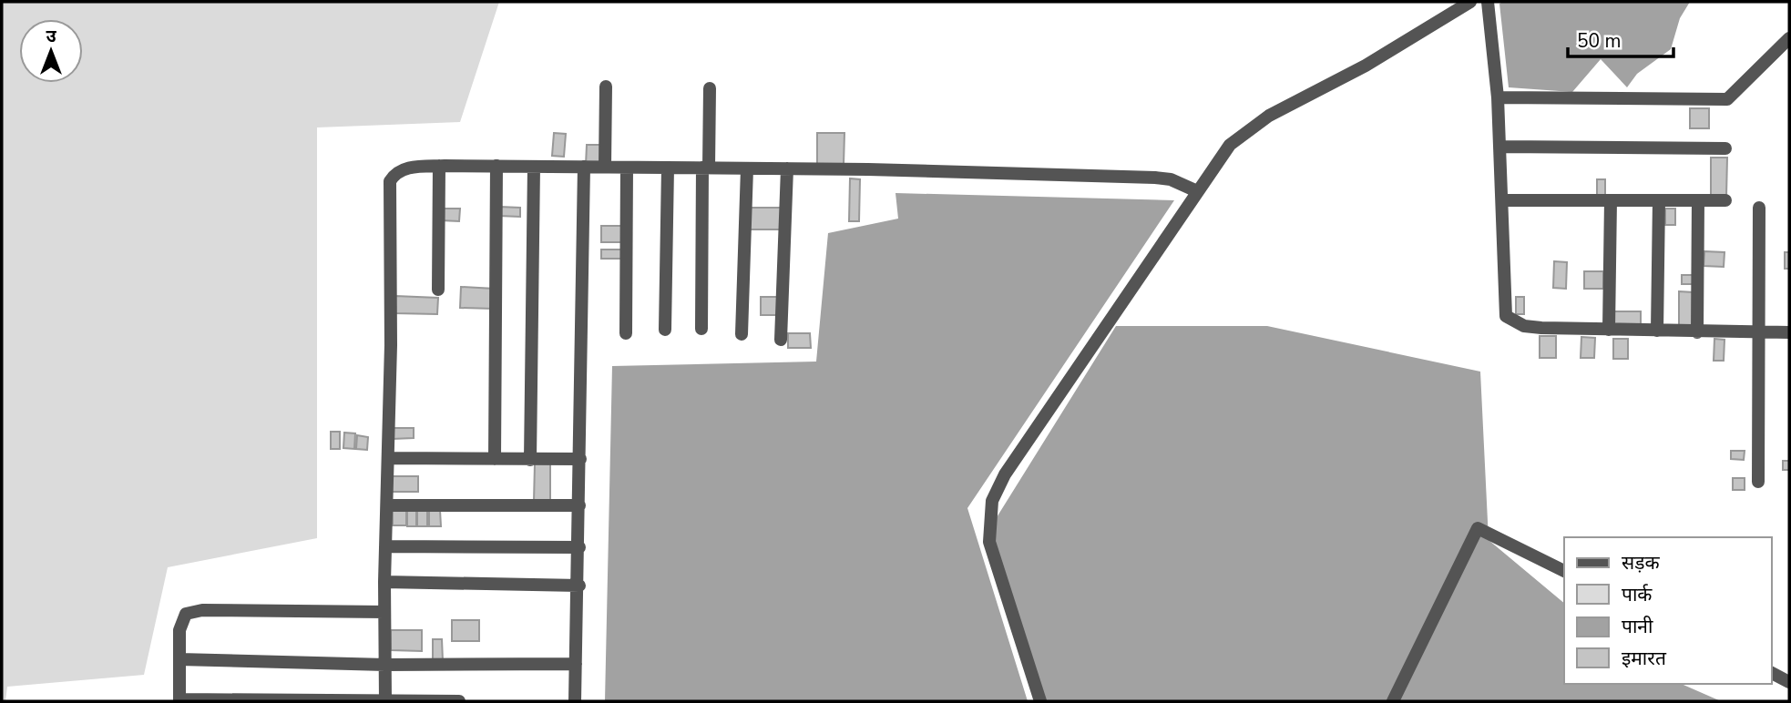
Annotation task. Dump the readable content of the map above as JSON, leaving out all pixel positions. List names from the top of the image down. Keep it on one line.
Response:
{"legend":["सड़क","पार्क","पानी","इमारत"],"scale_bar":"50 m","north":"top"}
